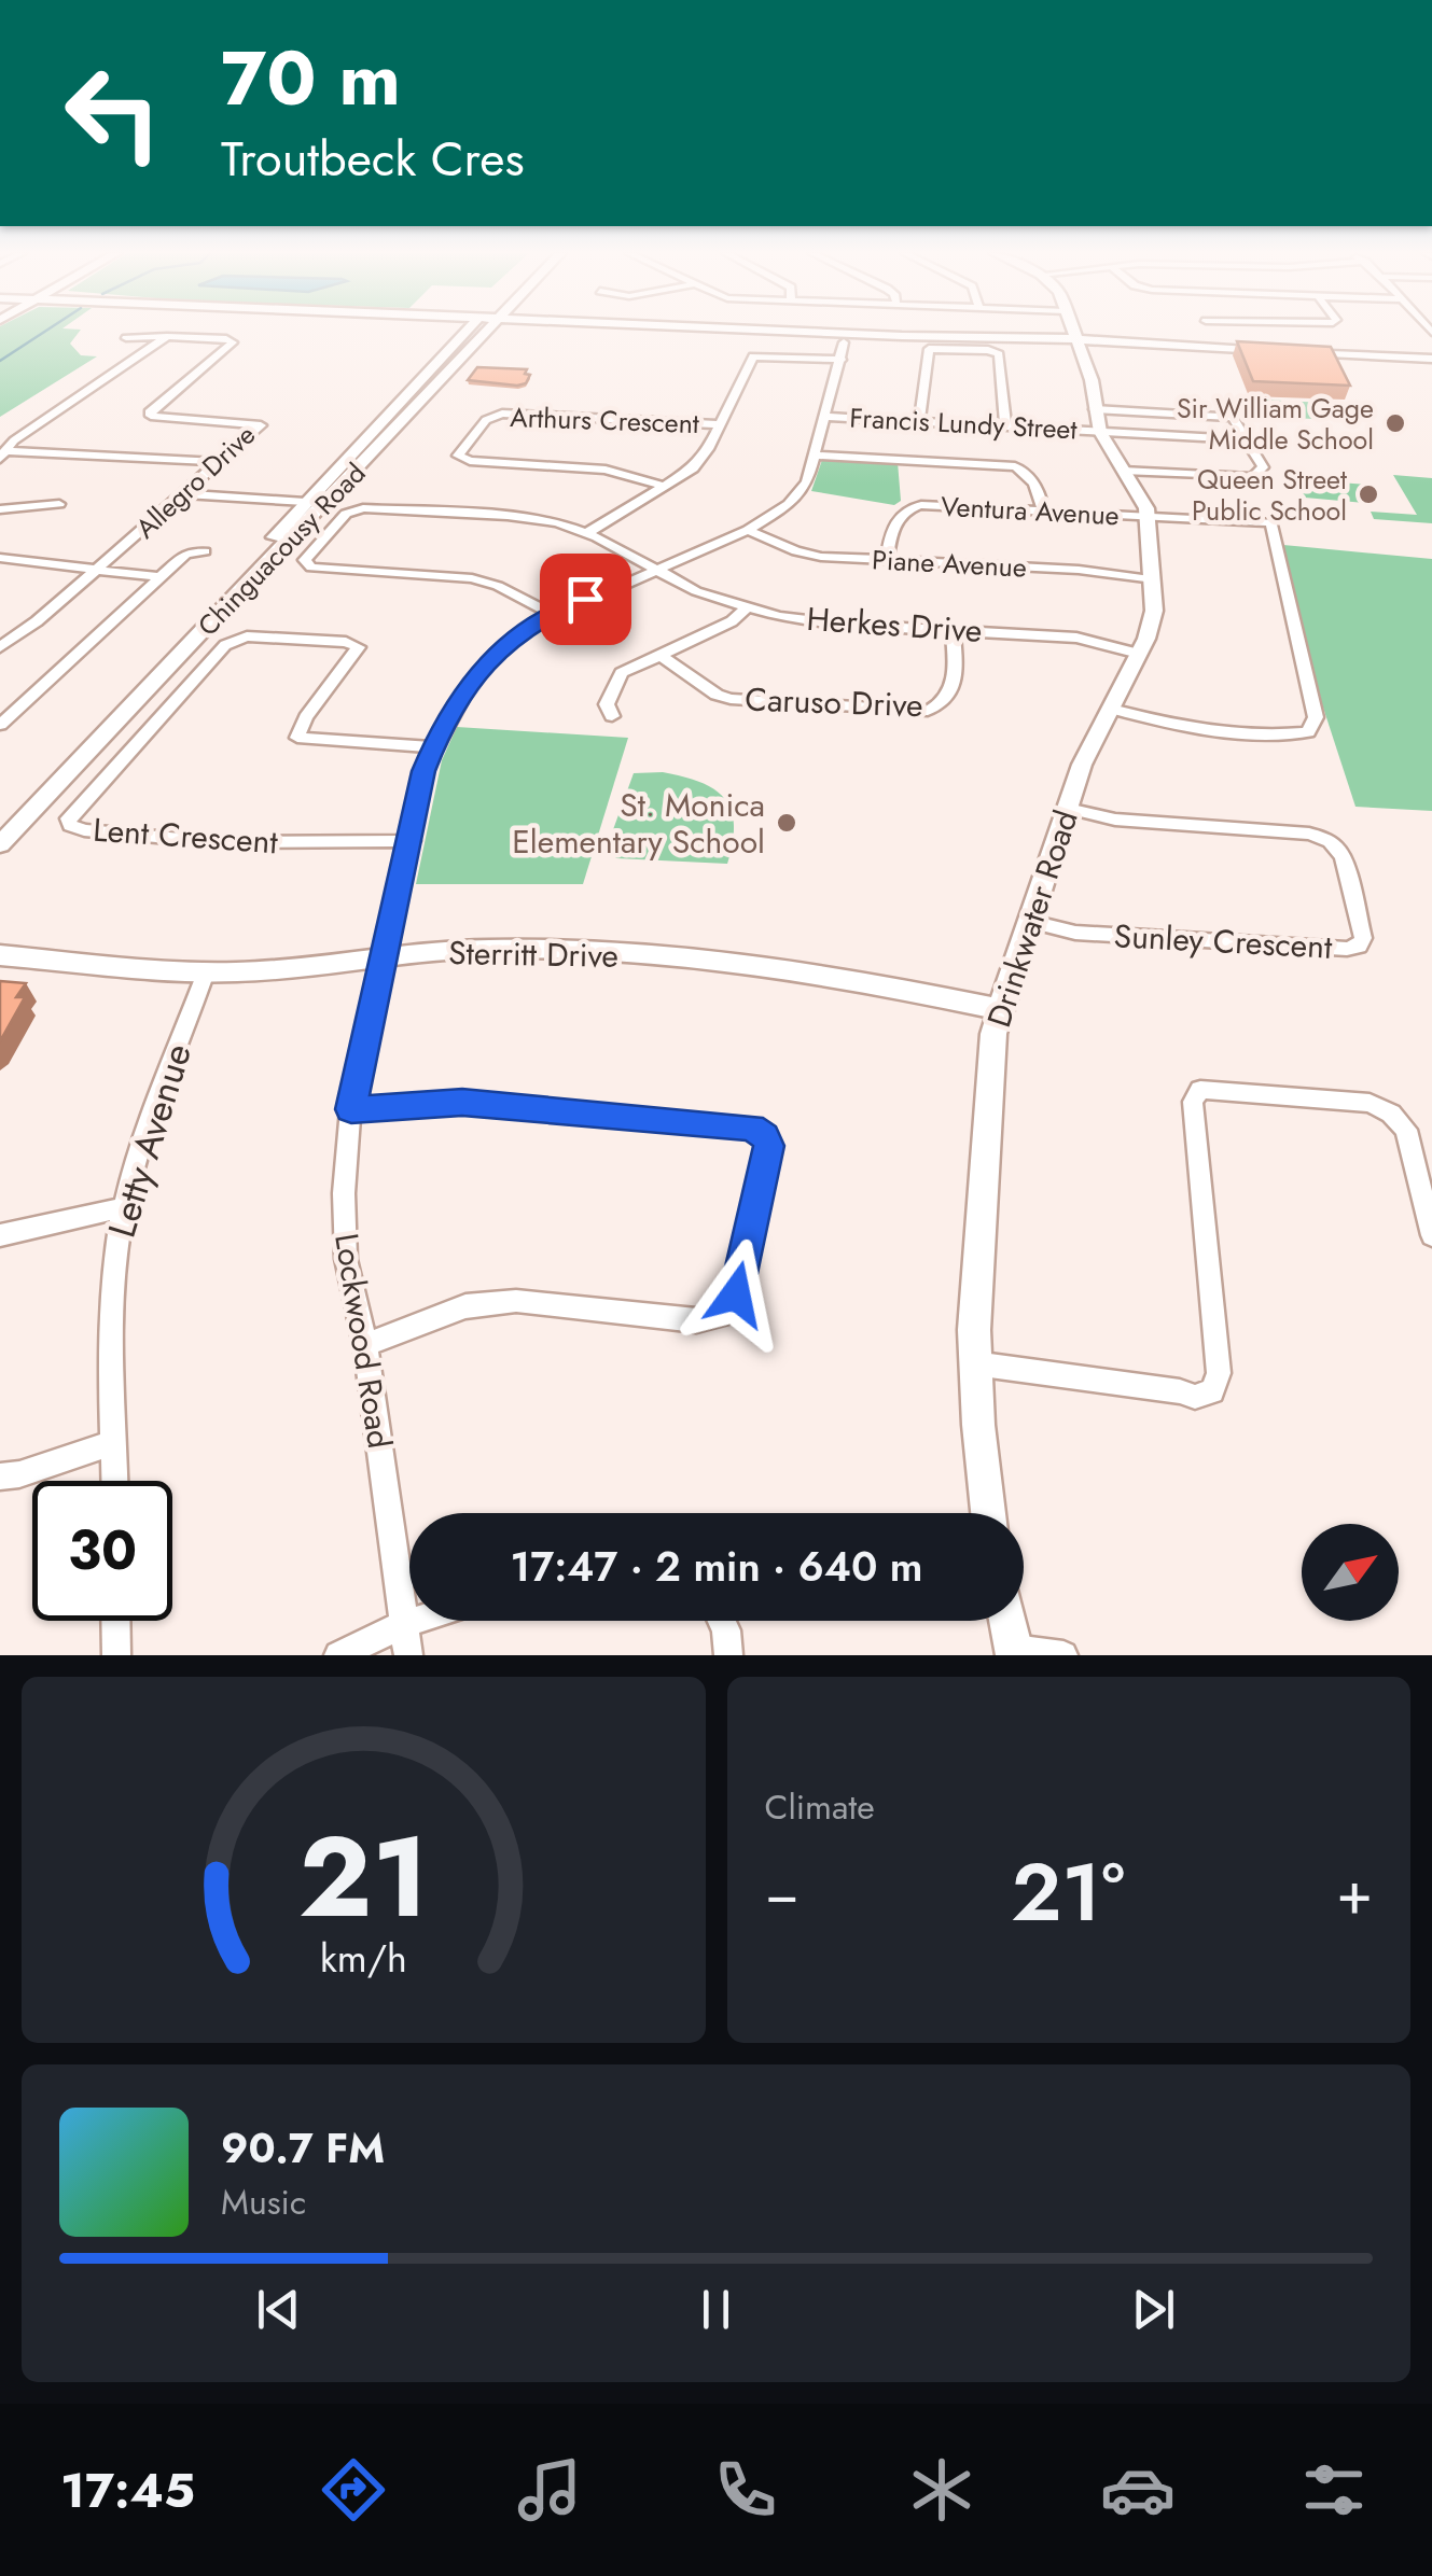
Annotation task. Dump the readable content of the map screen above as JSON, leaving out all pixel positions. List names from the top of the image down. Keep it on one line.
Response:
{"streets":{"main road":["Chinguacousy Road","Drinkwater Road","Sterritt Drive"],"street":["Arthurs Crescent","Francis Lundy Street","Allegro Drive","Ventura Avenue","Piane Avenue","Herkes Drive","Caruso Drive","Lent Crescent","Sunley Crescent","Letty Avenue","Lockwood Road"]},"crossings":[["Francis Lundy Street","Drinkwater Road"],["Francis Lundy Street","Lockwood Road"],["Ventura Avenue","Piane Avenue"],["Ventura Avenue","Drinkwater Road"],["Piane Avenue","Drinkwater Road"],["Piane Avenue","Lockwood Road"],["Herkes Drive","Caruso Drive"],["Herkes Drive","Drinkwater Road"],["Herkes Drive","Lockwood Road"],["Lent Crescent","Lockwood Road"],["Drinkwater Road","Sunley Crescent"],["Drinkwater Road","Sterritt Drive"],["Sterritt Drive","Letty Avenue"],["Sterritt Drive","Lockwood Road"]],"places":["Sir William Gage Middle School","Queen Street Public School","St. Monica Elementary School"],"north":"top right","page":{"turn":["70 m","Troutbeck Cres"],"limit":"30","trip":"17:47 · 2 min · 640 m","tile":"Climate","heat":["−","21°","+"],"song":["90.7 FM","Music"],"tabs":"17:45","gauge":["21","km/h"]}}
